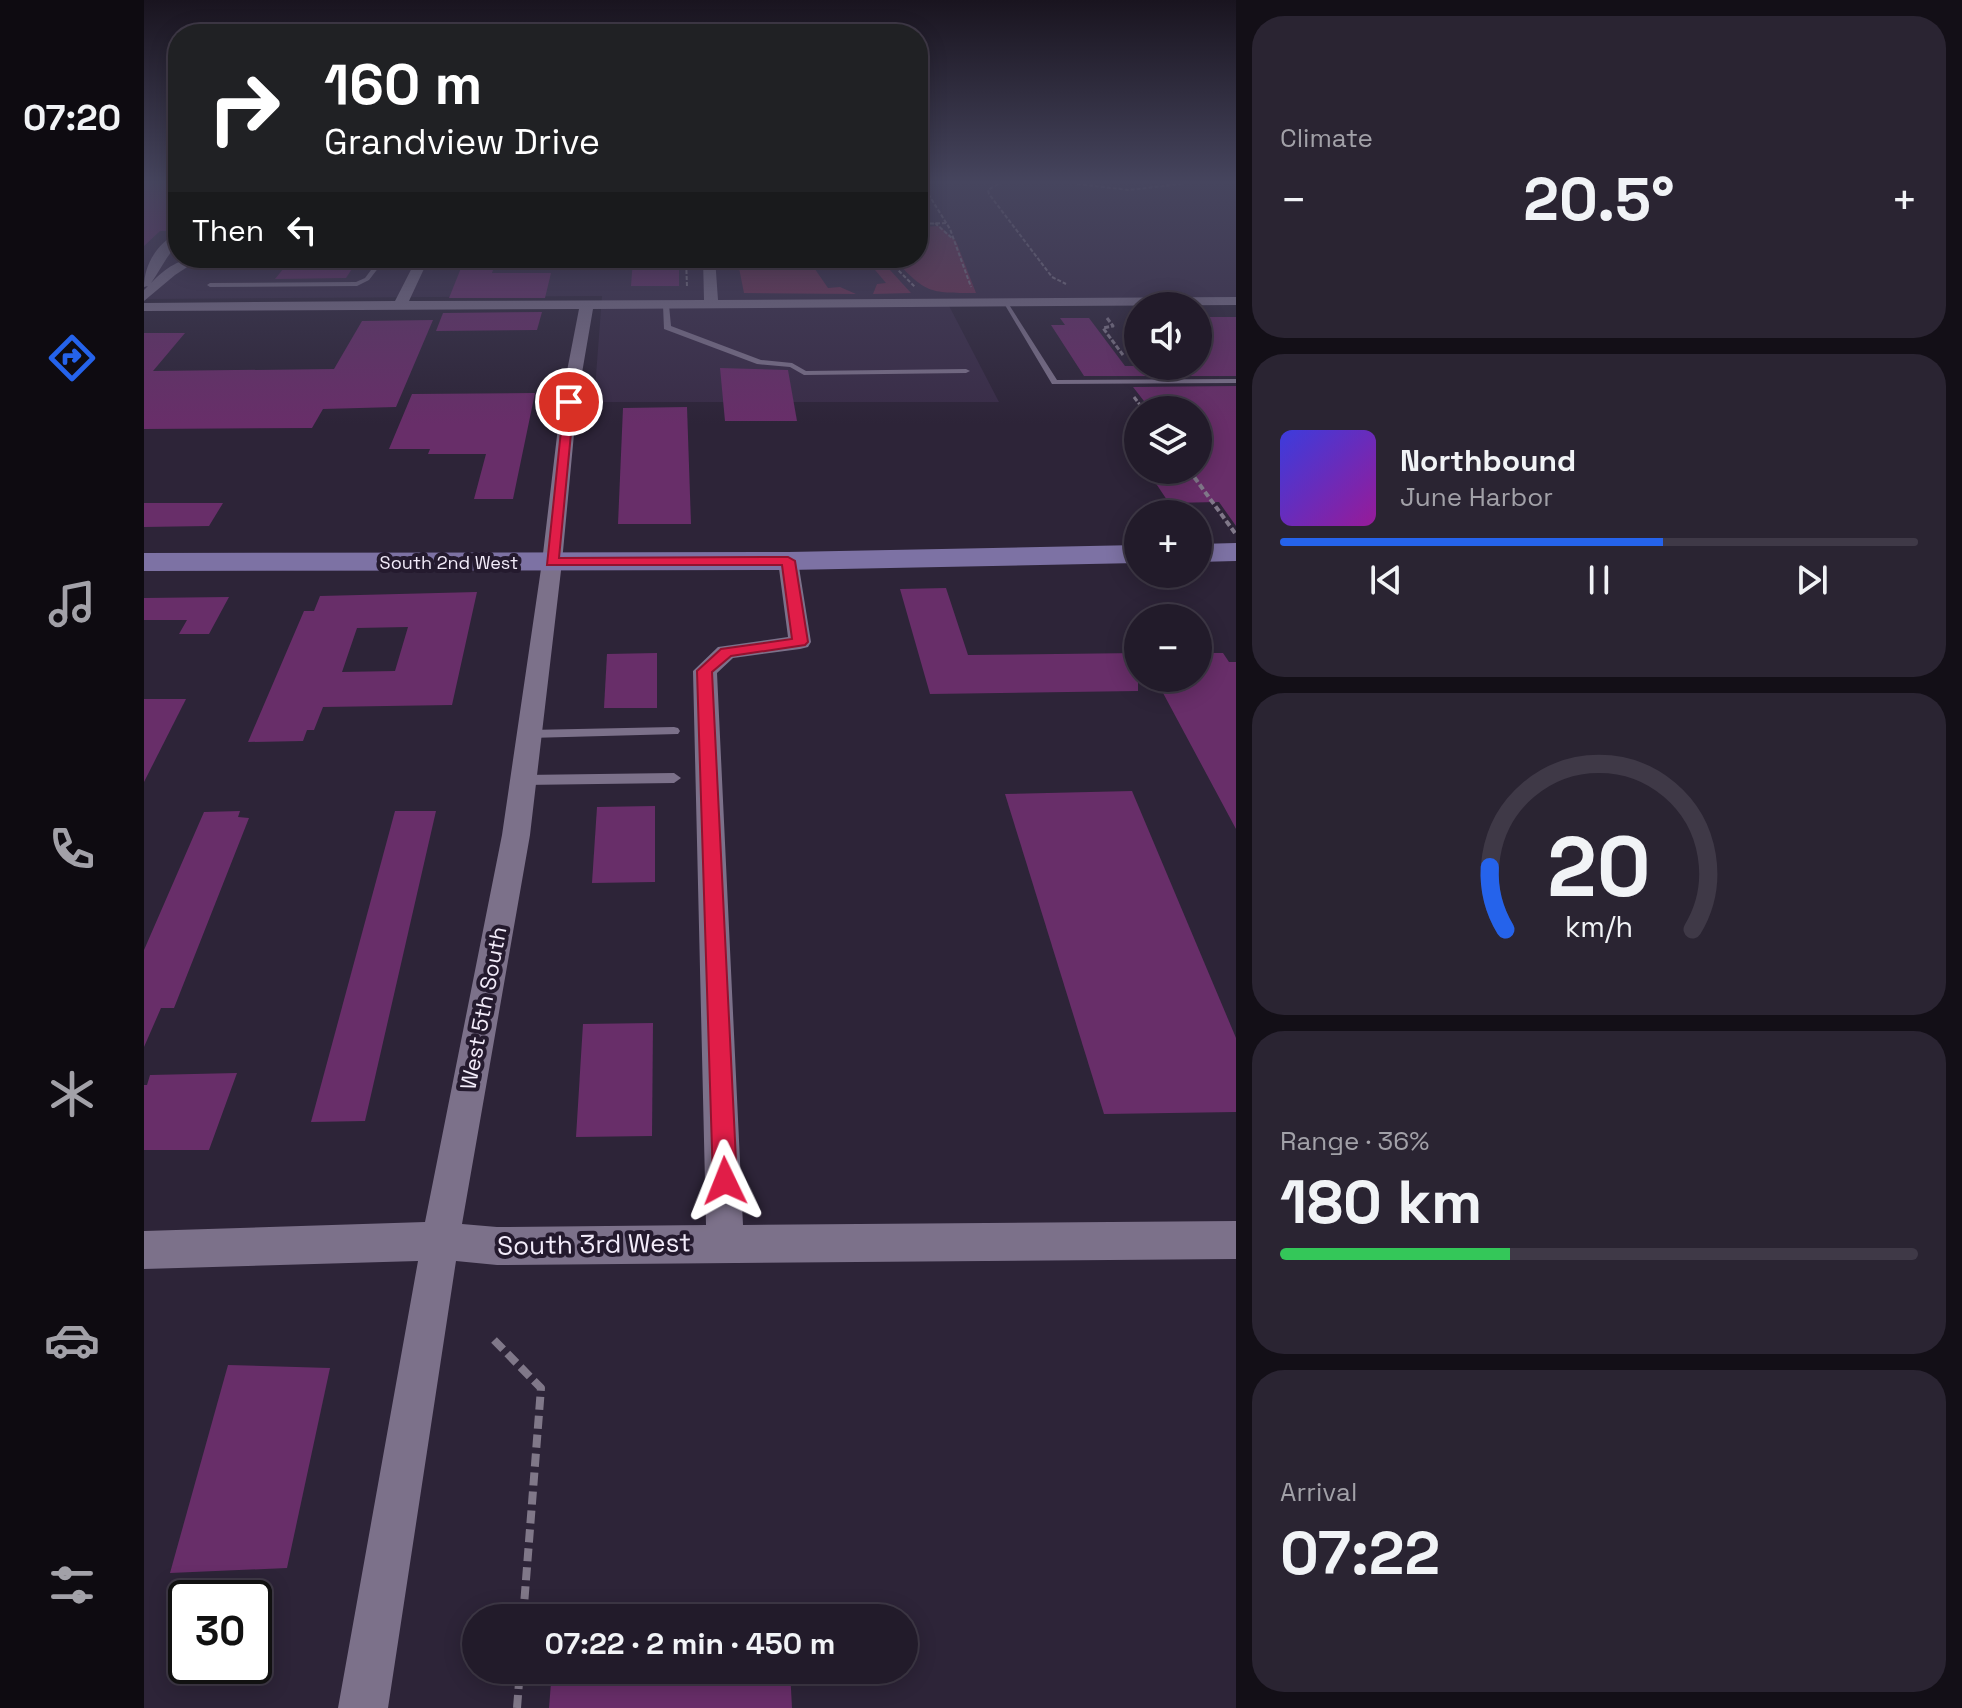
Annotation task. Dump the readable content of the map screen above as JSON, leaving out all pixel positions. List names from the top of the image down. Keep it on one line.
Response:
{"streets":{"main road":["South 2nd West"],"street":["West 5th South","South 3rd West"]},"crossings":[["South 2nd West","West 5th South"],["West 5th South","South 3rd West"]],"page":{"tabs":"07:20","tile":["Climate",["Range · 36%","180 km"],["Arrival","07:22"]],"turn":["160 m","Grandview Drive"],"heat":["−","20.5°","+"],"then":"Then","map_buttons":["+","−"],"song":["Northbound","June Harbor"],"limit":"30","trip":"07:22 · 2 min · 450 m","gauge":["20","km/h"]}}
